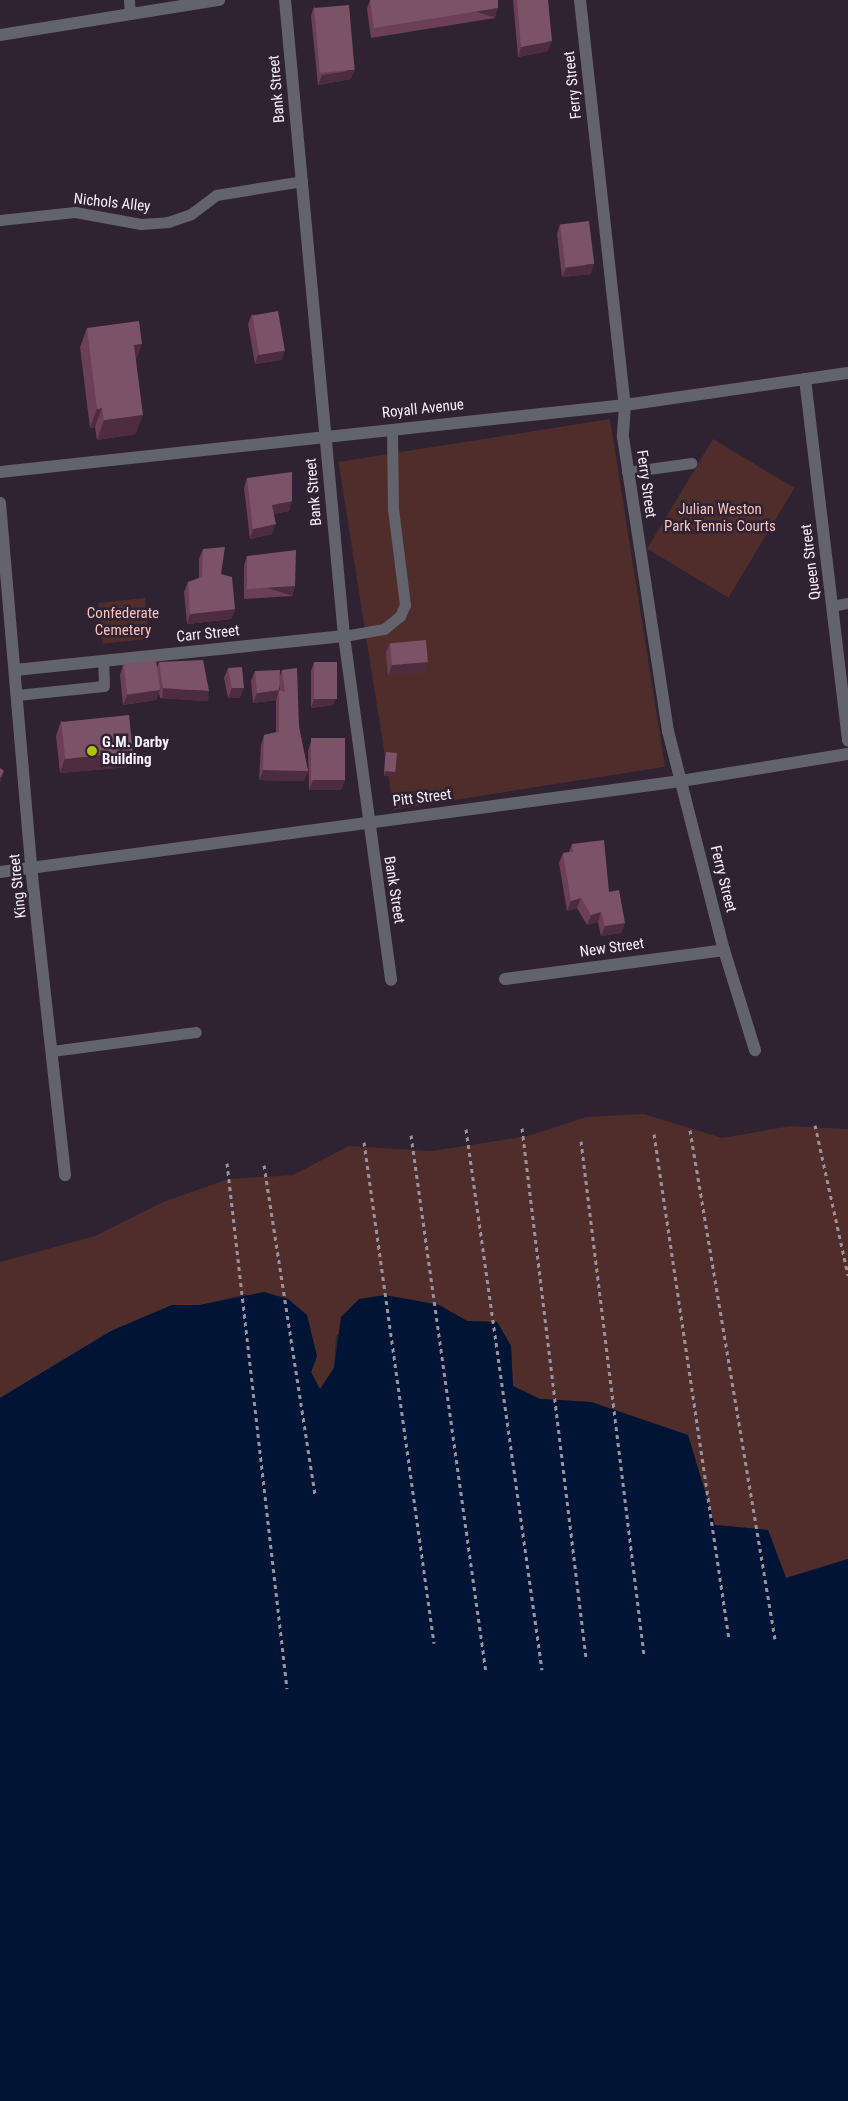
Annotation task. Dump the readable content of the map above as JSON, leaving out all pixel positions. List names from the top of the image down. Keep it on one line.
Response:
{"streets":{"street":["Ferry Street","Bank Street","Royall Avenue","Queen Street","Carr Street","Pitt Street","King Street","New Street"],"lane":["Nichols Alley"]},"crossings":[["Ferry Street","Royall Avenue"],["Ferry Street","Pitt Street"],["Ferry Street","New Street"],["Bank Street","Nichols Alley"],["Bank Street","Royall Avenue"],["Bank Street","Carr Street"],["Bank Street","Pitt Street"],["Royall Avenue","Queen Street"],["Carr Street","King Street"],["Pitt Street","King Street"]],"parks":["Julian Weston Park Tennis Courts","Confederate Cemetery"],"places":["G.M. Darby Building"]}
